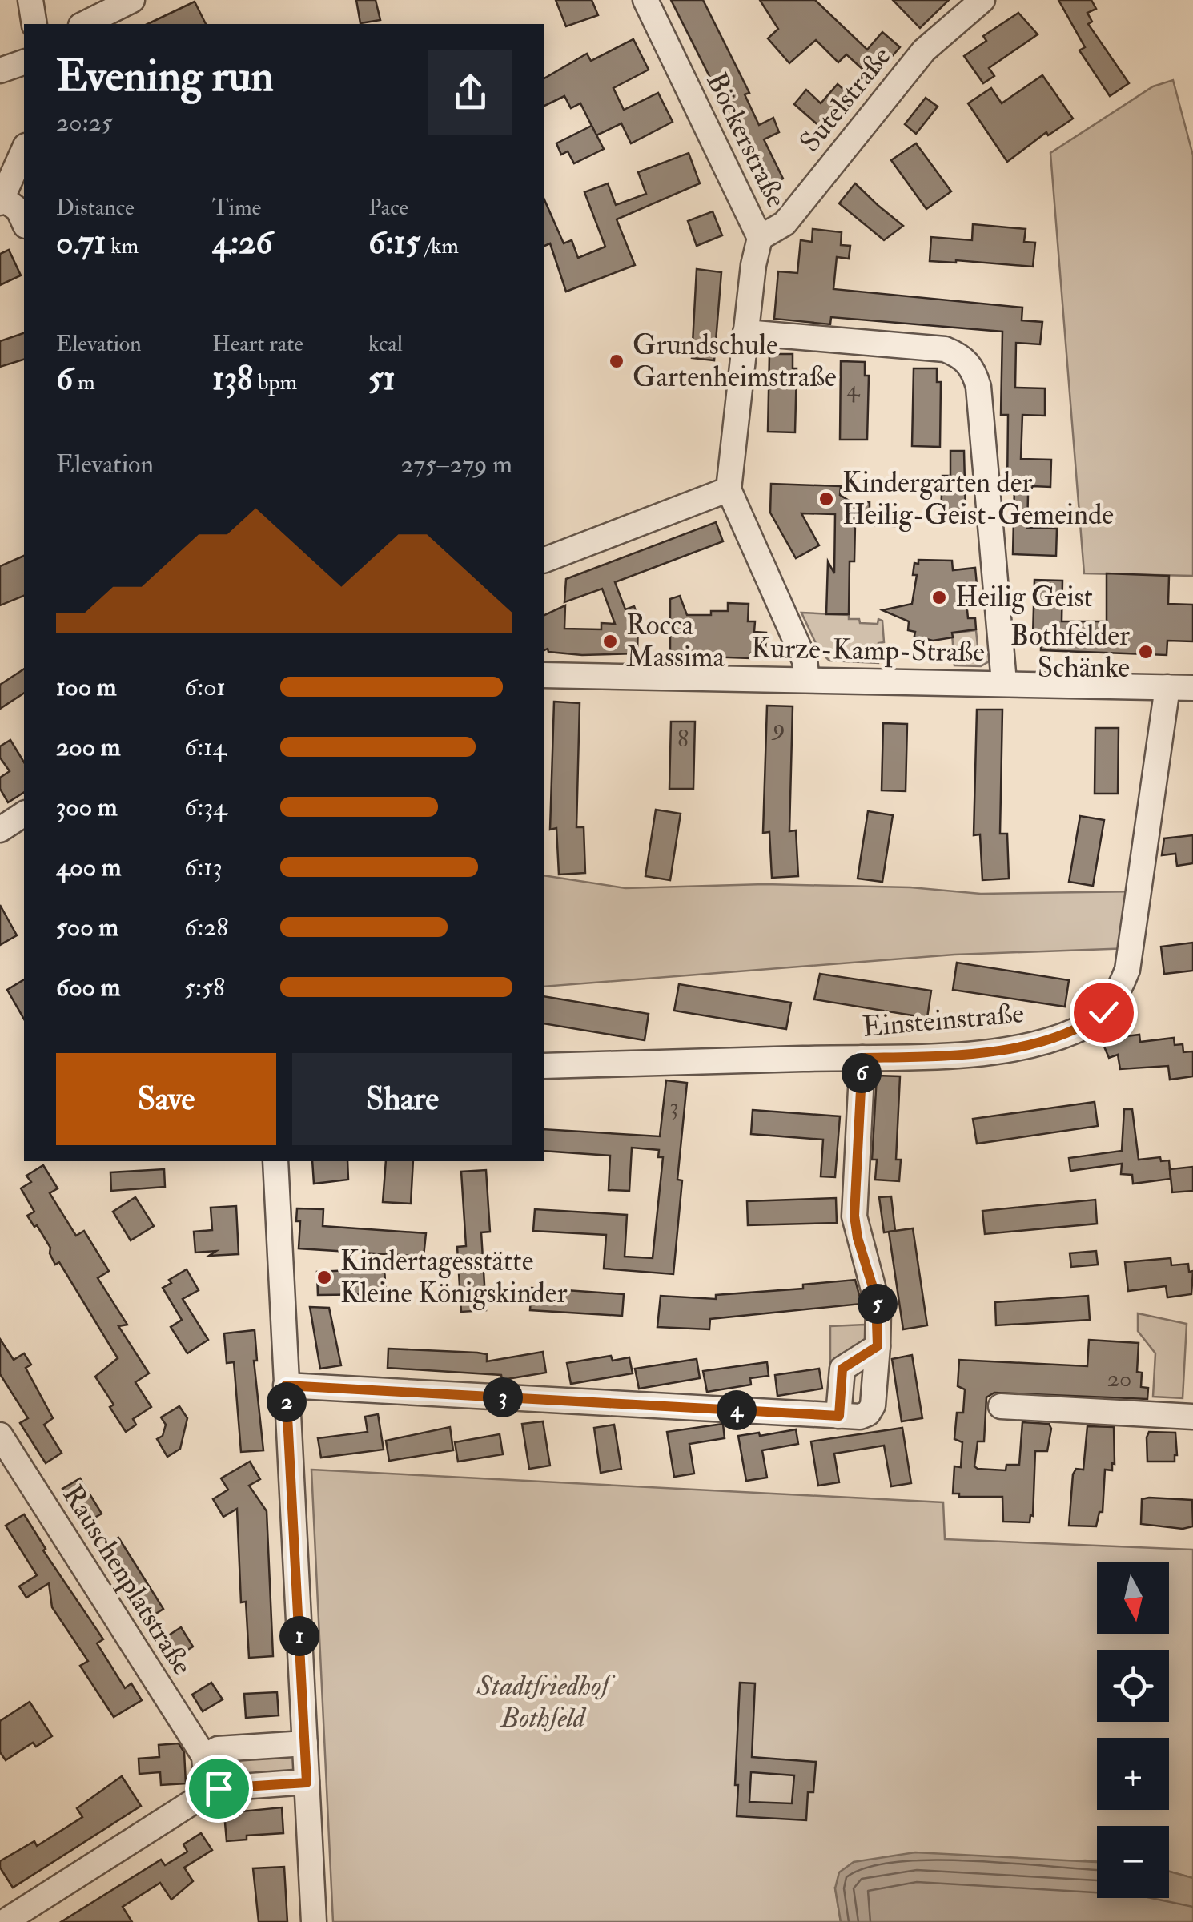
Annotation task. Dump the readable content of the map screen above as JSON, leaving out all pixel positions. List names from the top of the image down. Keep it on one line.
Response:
{"streets":{"street":["Sutelstraße","Böckerstraße","Kurze-Kamp-Straße","Einsteinstraße","Rauschenplatstraße"]},"crossings":[["Sutelstraße","Böckerstraße"],["Kurze-Kamp-Straße","Einsteinstraße"]],"parks":["Stadtfriedhof Bothfeld"],"places":["Grundschule Gartenheimstraße","Kindergarten der Heilig-Geist-Gemeinde","Heilig Geist","Rocca Massima","Bothfelder Schänke","Kindertagesstätte Kleine Königskinder"],"house_numbers":["4","9","8","3","20"],"north":"bottom","page":{"heading":["Evening run","20:25"],"stats":[["Distance","0.71 km"],["Time","4:26"],["Pace","6:15 /km"],["Elevation","6 m"],["Heart rate","138 bpm"],["kcal","51"]],"chart":["Elevation","275–279 m"],"list":[{"name":"100 m","note":"6:01"},{"name":"200 m","note":"6:14"},{"name":"300 m","note":"6:34"},{"name":"400 m","note":"6:13"},{"name":"500 m","note":"6:28"},{"name":"600 m","note":"5:58"}],"buttons":["Save","Share"],"pins":["6","5","3","2","4","1"],"map_buttons":["+","−"]}}
